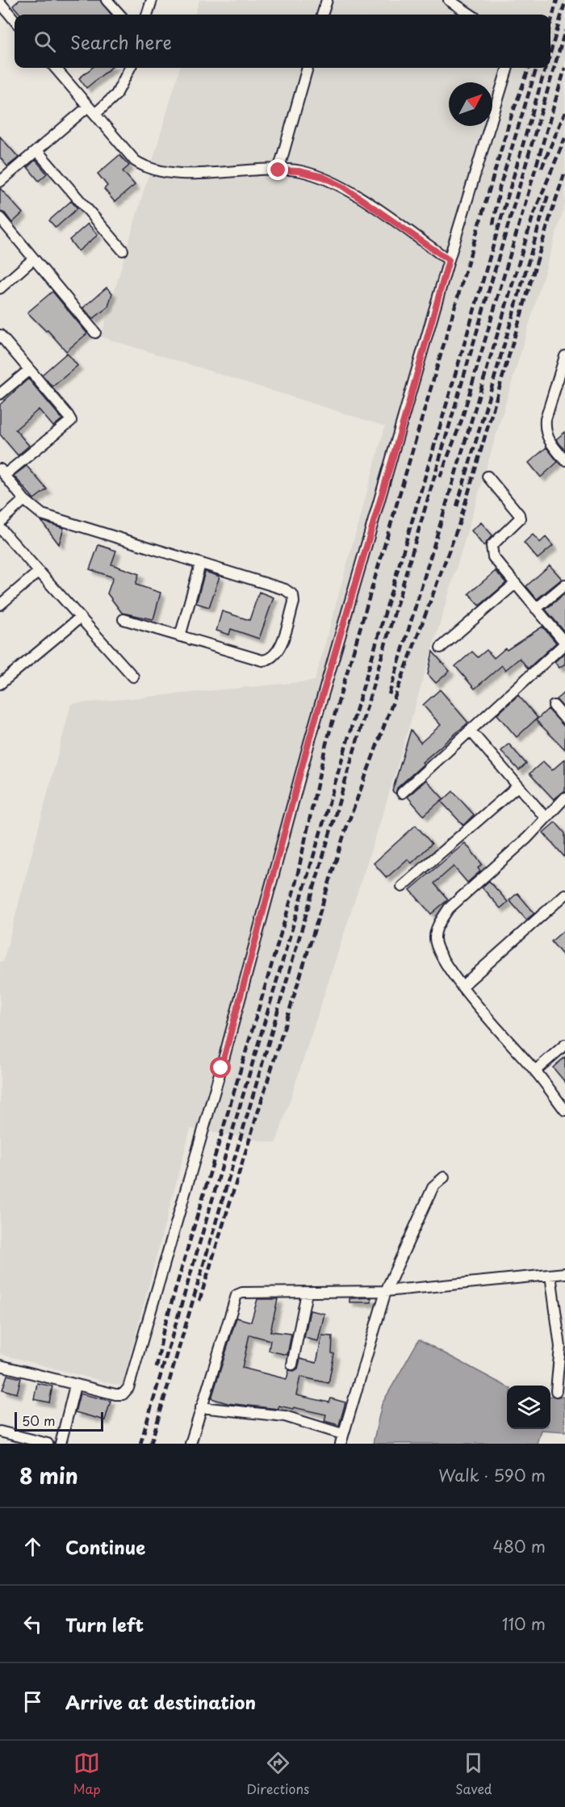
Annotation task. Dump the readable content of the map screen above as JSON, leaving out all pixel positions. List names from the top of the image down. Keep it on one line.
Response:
{"scale_bar":"50 m","north":"top right","page":{"search":"Search here","scale":"50 m","heading":["8 min","Walk · 590 m"],"list":[["Continue","480 m"],["Turn left","110 m"],"Arrive at destination"],"nav":["Map","Directions","Saved"]}}
